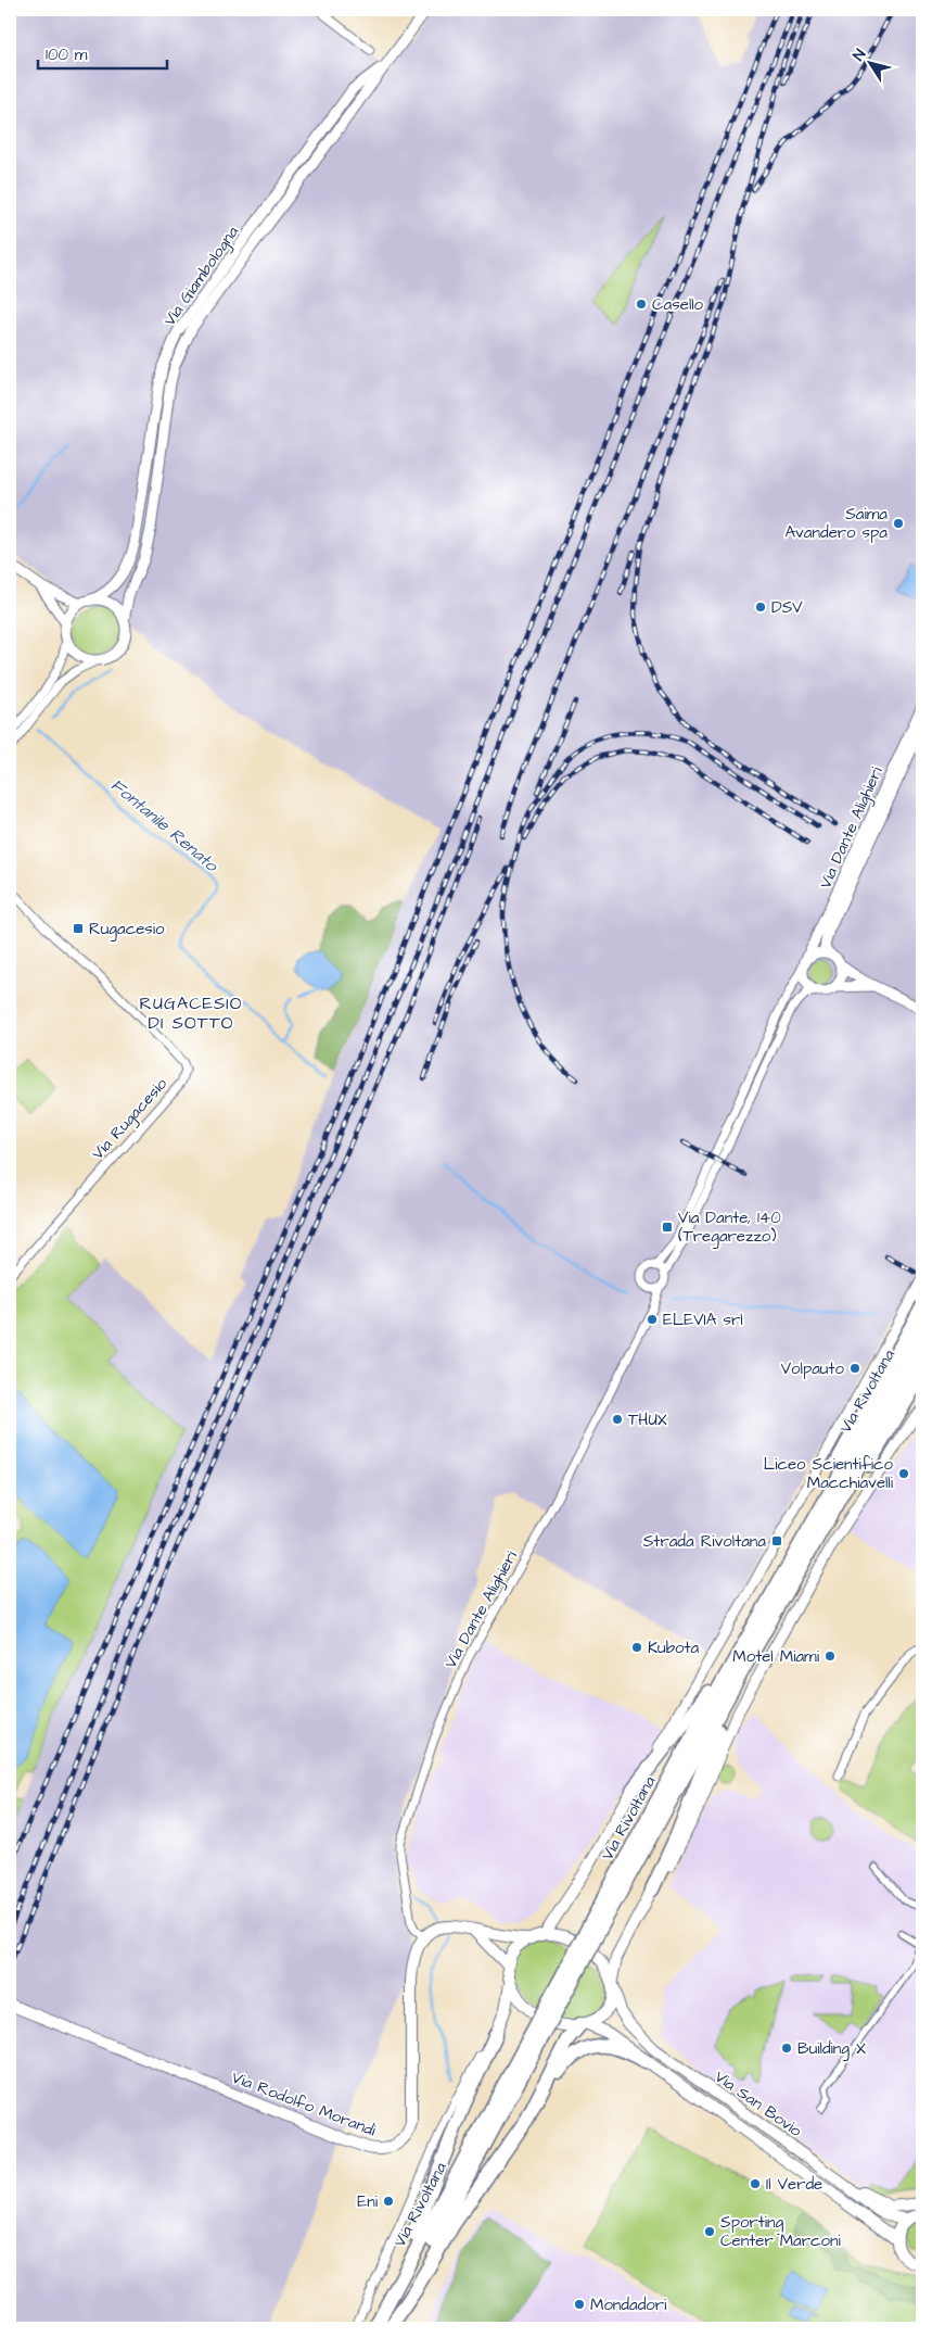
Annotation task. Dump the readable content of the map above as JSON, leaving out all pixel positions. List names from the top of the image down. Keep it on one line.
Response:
{"streets":{"highway":["Via Rivoltana"],"main road":["Via Rodolfo Morandi","Via San Bovio"],"street":["Via Giambologna","Via Dante Alighieri","Via Rugacesio"]},"crossings":[["Via Dante Alighieri","Via Rodolfo Morandi"]],"districts":["RUGACESIO DI SOTTO"],"water":["Fontanile Renato"],"places":{"other":["Casello","Saima Avandero spa","DSV","ELEVIA srl","Volpauto","THUX","Liceo Scientifico Macchiavelli","Kubota","Motel Miami","Building X","Il Verde","Eni","Sporting Center Marconi","Mondadori"],"transit":["Rugacesio","Via Dante, 140 (Tregarezzo)","Strada Rivoltana"]},"scale_bar":"100 m","north":"top left"}
